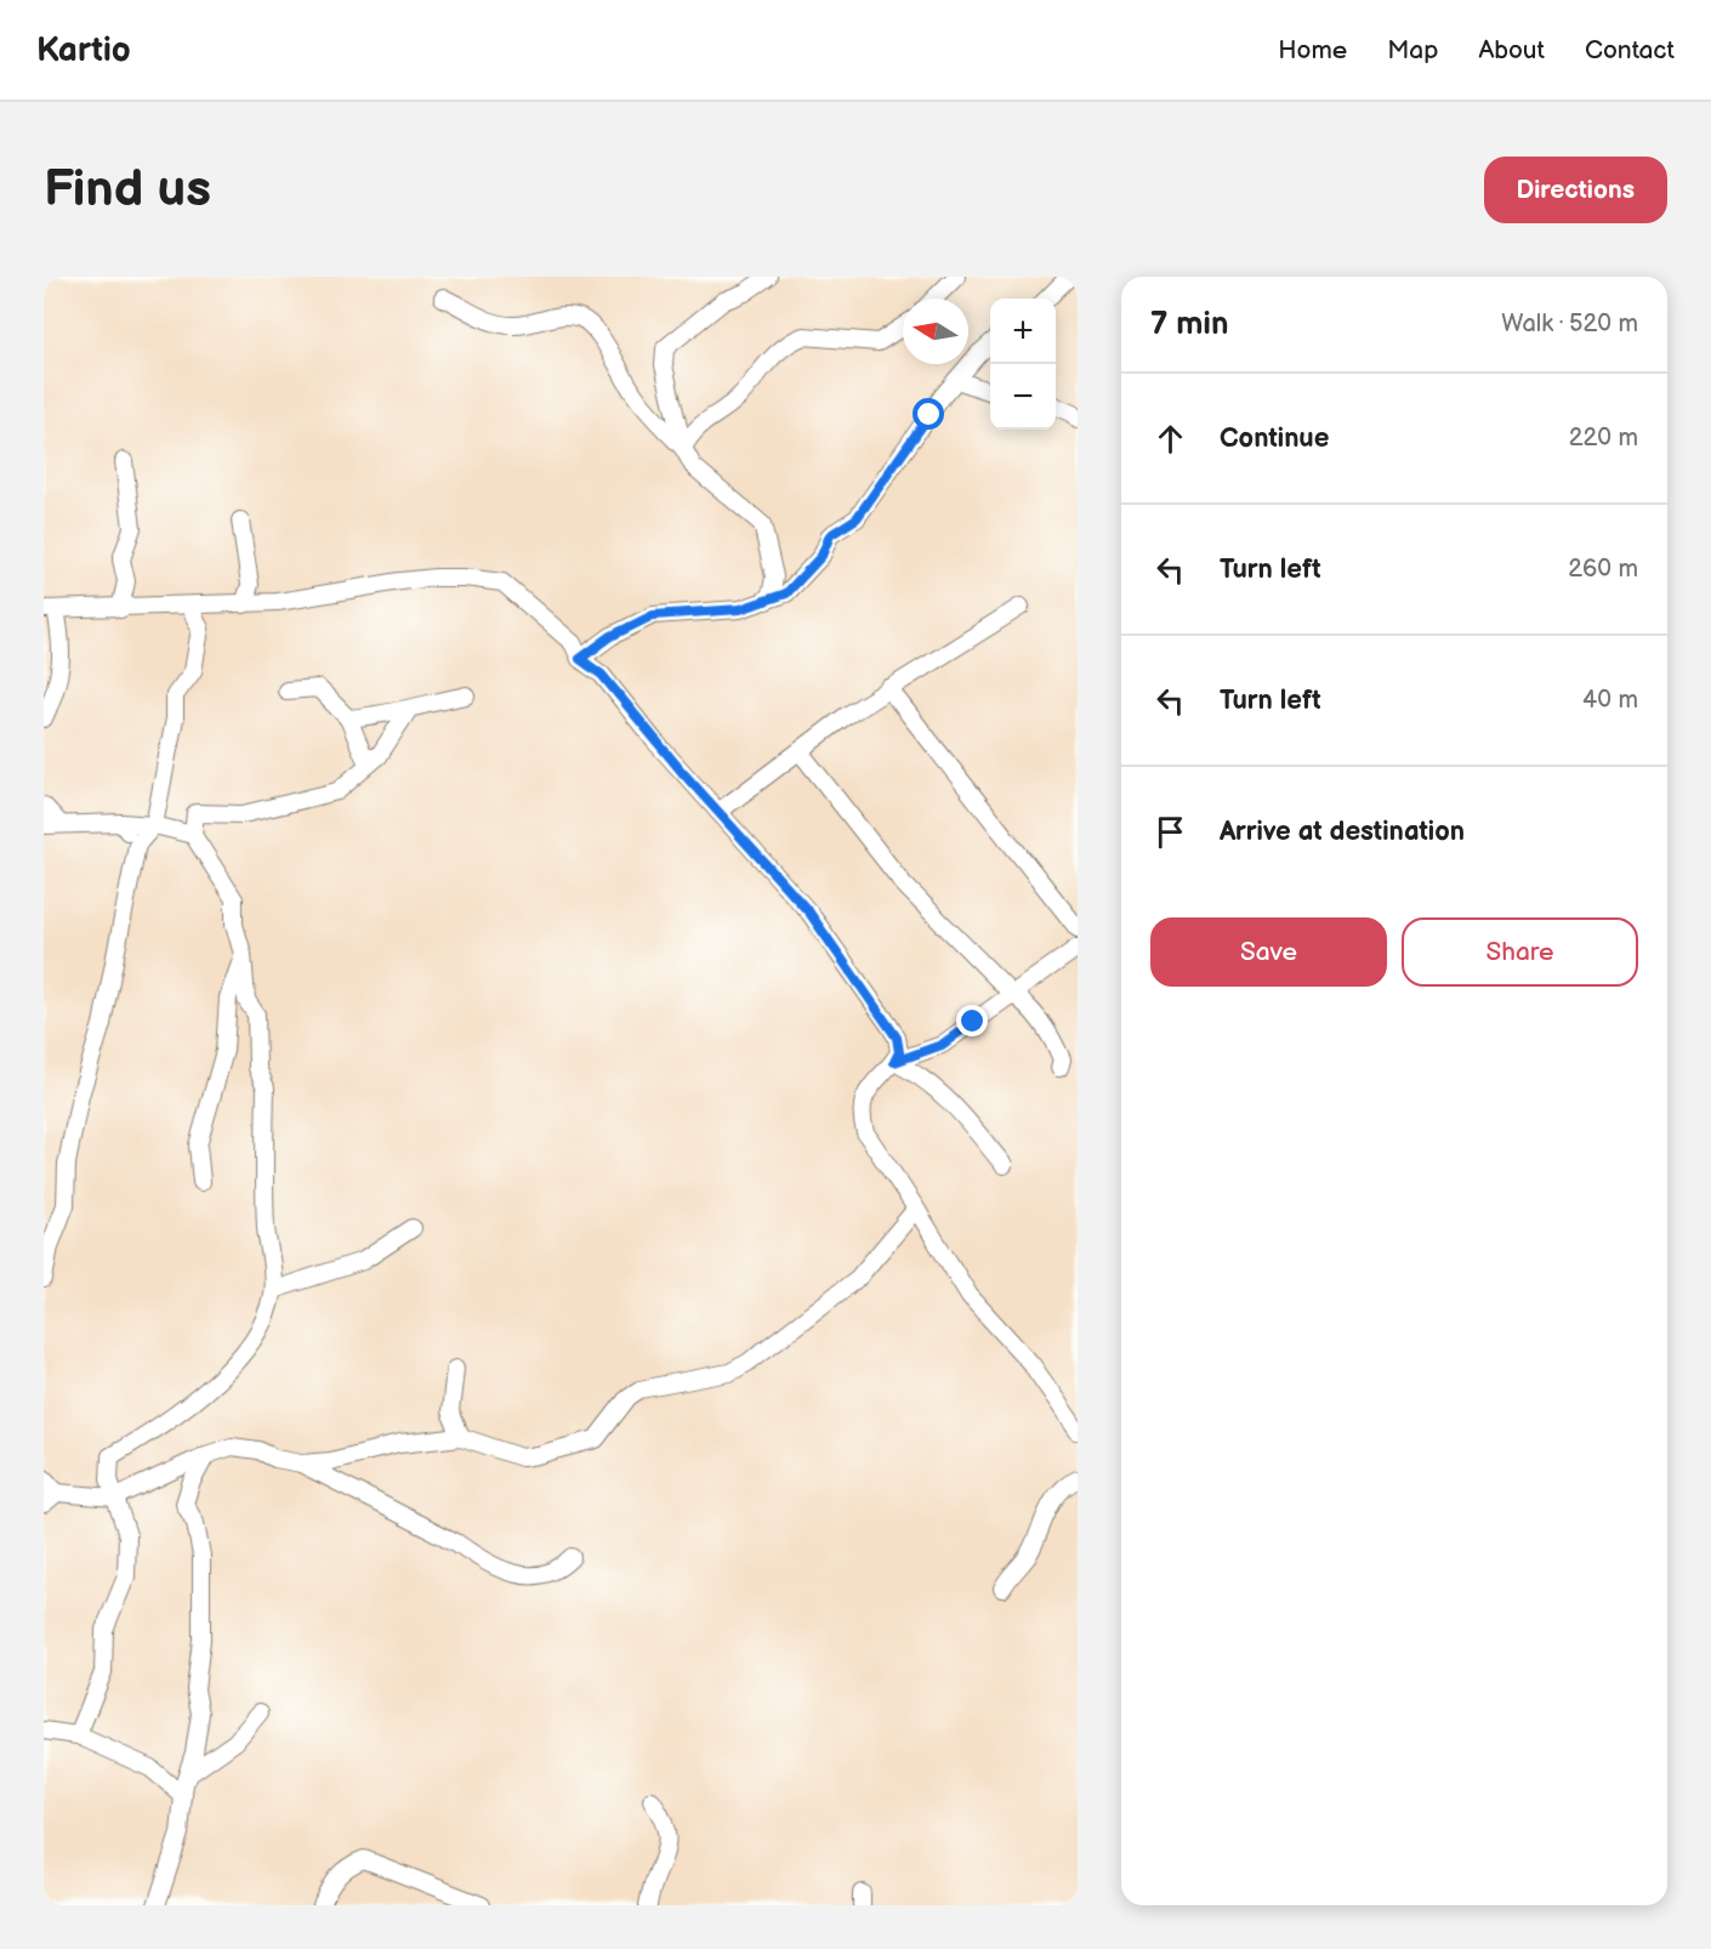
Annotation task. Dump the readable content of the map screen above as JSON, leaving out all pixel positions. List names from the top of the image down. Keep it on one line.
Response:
{"north":"left","page":{"header":"Kartio","nav":["Home","Map","About","Contact"],"buttons":["Directions",["Save","Share"]],"title":"Find us","heading":["7 min","Walk · 520 m"],"map_buttons":["+","−"],"list":[["Continue","220 m"],["Turn left","260 m"],["Turn left","40 m"],"Arrive at destination"]}}
